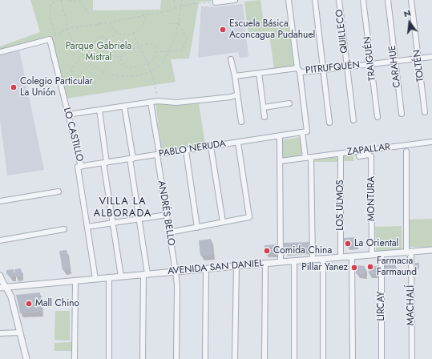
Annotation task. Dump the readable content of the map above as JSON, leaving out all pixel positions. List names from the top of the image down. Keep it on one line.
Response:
{"streets":{"street":["QUILLECO","TRAIGUÉN","TOLTÉN","CARAHUE","PITRUFQUÉN","LO CASTILLO","PABLO NERUDA","ZAPALLAR","MONTURA","LOS ULMOS","ANDRÉS BELLO","AVENIDA SAN DANIEL","MACHALÍ","LIRCAY"]},"crossings":[["QUILLECO","PITRUFQUÉN"],["TRAIGUÉN","PITRUFQUÉN"],["TOLTÉN","PITRUFQUÉN"],["CARAHUE","PITRUFQUÉN"],["LO CASTILLO","PABLO NERUDA"],["LO CASTILLO","AVENIDA SAN DANIEL"],["PABLO NERUDA","ANDRÉS BELLO"],["ZAPALLAR","LOS ULMOS"],["MONTURA","AVENIDA SAN DANIEL"],["LOS ULMOS","AVENIDA SAN DANIEL"],["ANDRÉS BELLO","AVENIDA SAN DANIEL"],["AVENIDA SAN DANIEL","MACHALÍ"],["AVENIDA SAN DANIEL","LIRCAY"]],"districts":["VILLA LA ALBORADA"],"parks":["Parque Gabriela Mistral"],"places":["Escuela Básica Aconcagua Pudahuel","Colegio Particular La Unión","La Oriental","Comida China","Farmacia Farmaund","Pillar Yanez","Mall Chino"],"north":"top"}
